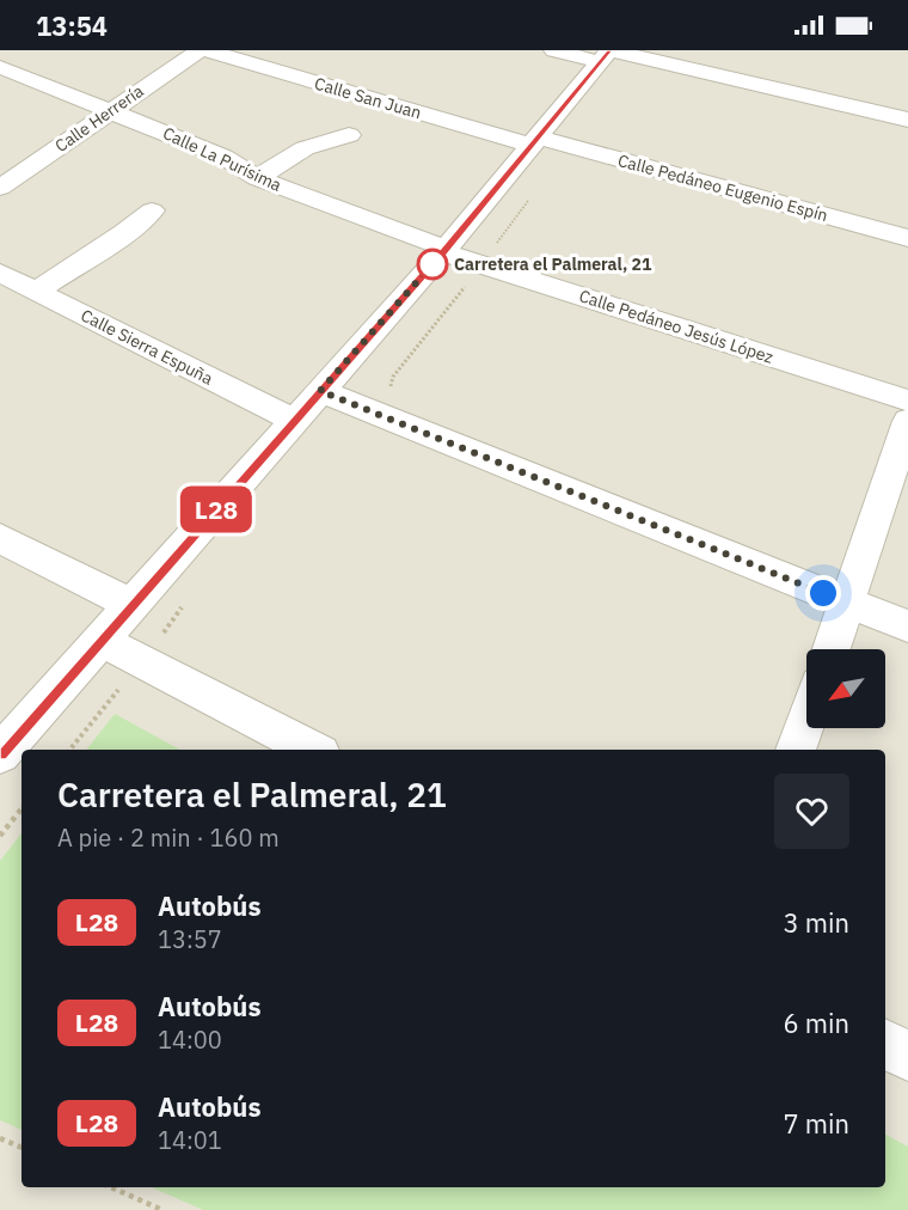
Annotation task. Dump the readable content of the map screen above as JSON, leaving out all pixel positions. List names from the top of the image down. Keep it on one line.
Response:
{"streets":{"street":["Calle San Juan","Calle Herrería","Calle La Purísima","Calle Pedáneo Eugenio Espín","Calle Pedáneo Jesús López","Calle Sierra Espuña"]},"crossings":[["Calle San Juan","Calle Pedáneo Eugenio Espín"],["Calle Herrería","Calle La Purísima"],["Calle La Purísima","Calle Pedáneo Jesús López"]],"places":["Carretera el Palmeral, 21"],"lines":["bus line L28"],"north":"bottom left","page":{"status":"13:54","on_map":"L28","heading":["Carretera el Palmeral, 21","A pie · 2 min · 160 m"],"list":[{"mark":"L28","name":"Autobús","note":"13:57","value":"3 min"},{"mark":"L28","name":"Autobús","note":"14:00","value":"6 min"},{"mark":"L28","name":"Autobús","note":"14:01","value":"7 min"}]}}
